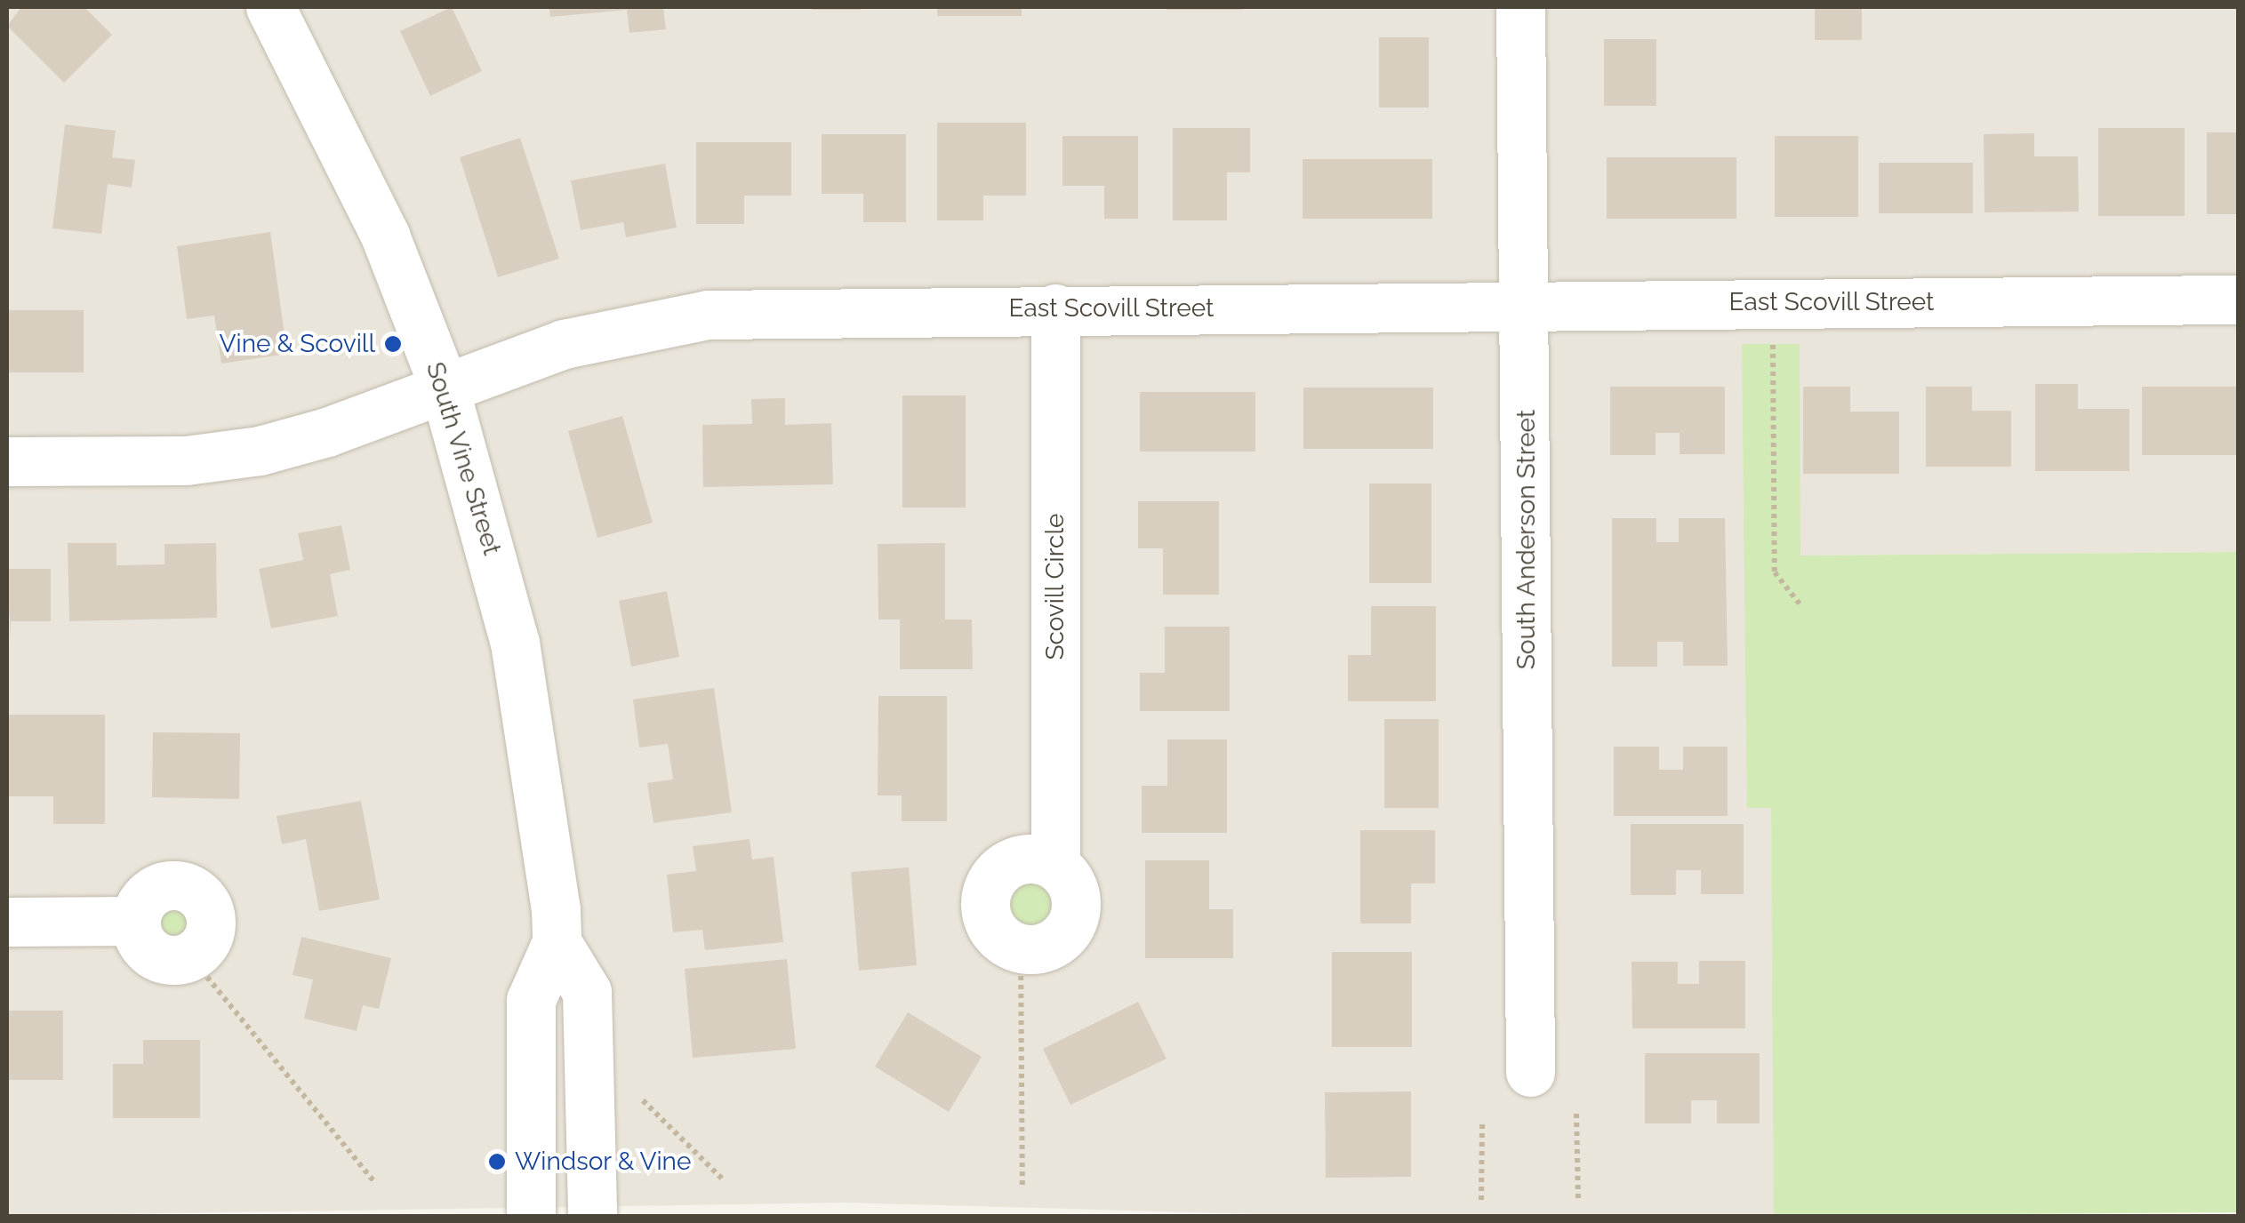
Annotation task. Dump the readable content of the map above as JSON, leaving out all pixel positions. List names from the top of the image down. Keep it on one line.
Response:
{"streets":{"street":["East Scovill Street","South Vine Street","South Anderson Street","Scovill Circle"]},"crossings":[["East Scovill Street","South Vine Street"],["East Scovill Street","South Anderson Street"],["East Scovill Street","Scovill Circle"]],"places":["Vine & Scovill","Windsor & Vine"]}
